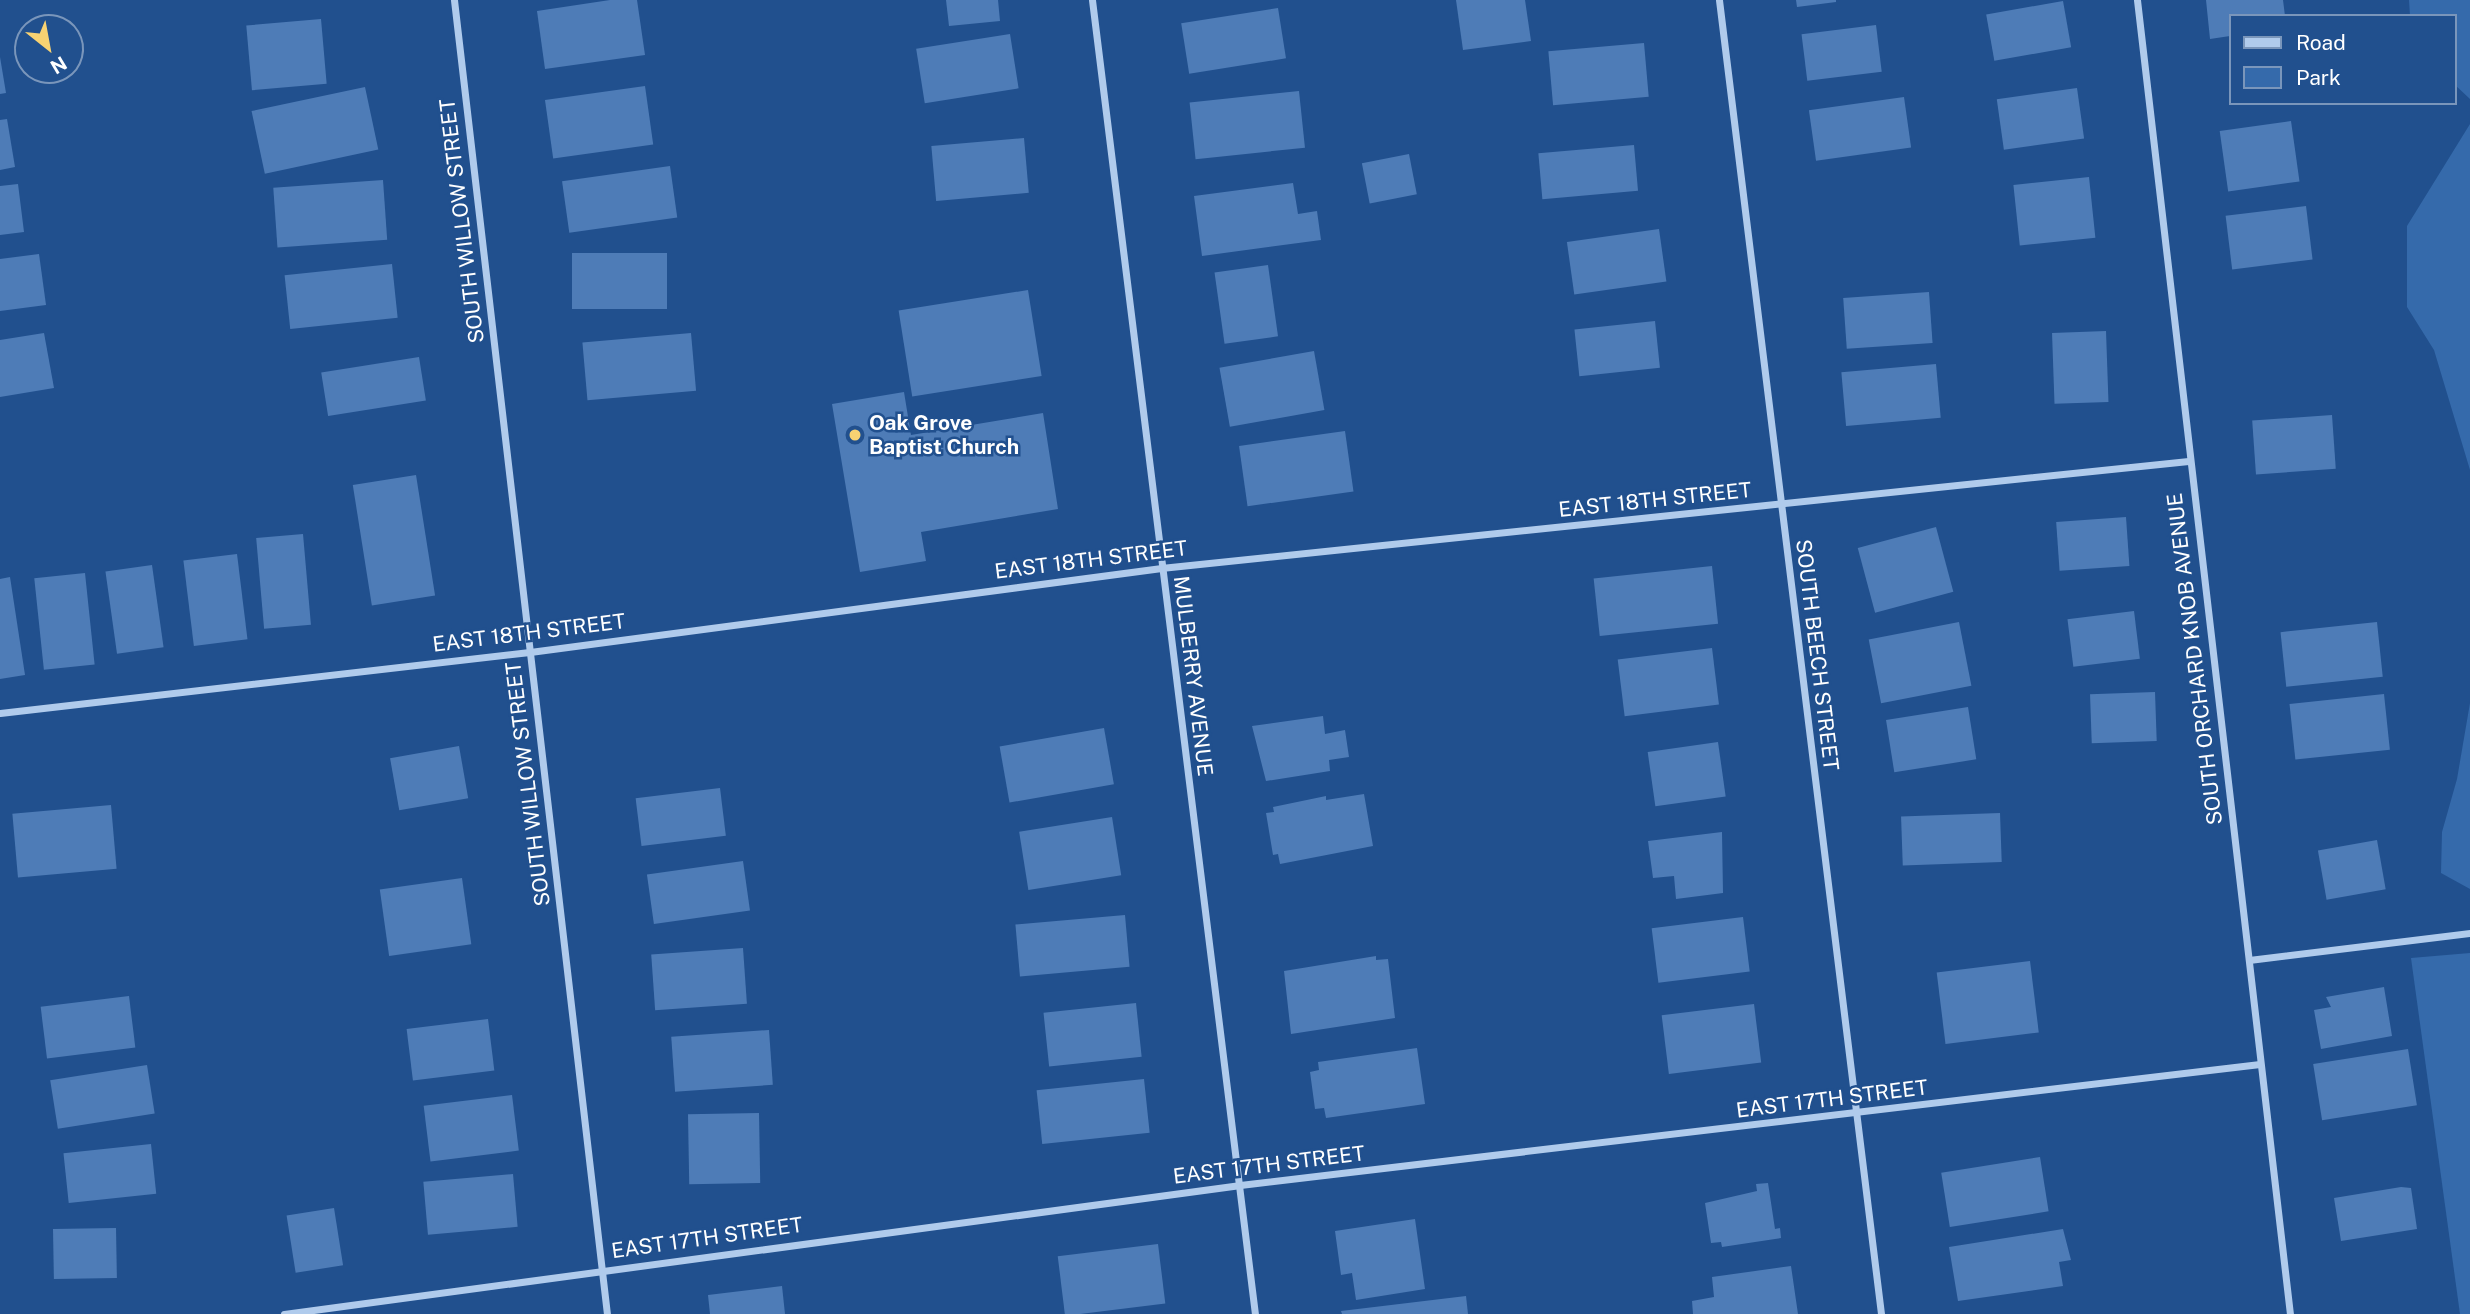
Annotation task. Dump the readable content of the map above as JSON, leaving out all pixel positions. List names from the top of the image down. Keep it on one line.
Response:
{"streets":{"street":["SOUTH WILLOW STREET","EAST 18TH STREET","SOUTH BEECH STREET","SOUTH ORCHARD KNOB AVENUE","MULBERRY AVENUE","EAST 17TH STREET"]},"crossings":[["SOUTH WILLOW STREET","EAST 18TH STREET"],["SOUTH WILLOW STREET","EAST 17TH STREET"],["EAST 18TH STREET","SOUTH BEECH STREET"],["EAST 18TH STREET","SOUTH ORCHARD KNOB AVENUE"],["EAST 18TH STREET","MULBERRY AVENUE"],["SOUTH BEECH STREET","EAST 17TH STREET"],["SOUTH ORCHARD KNOB AVENUE","EAST 17TH STREET"],["MULBERRY AVENUE","EAST 17TH STREET"]],"places":["Oak Grove Baptist Church"],"legend":["Road","Park"],"north":"bottom right"}
